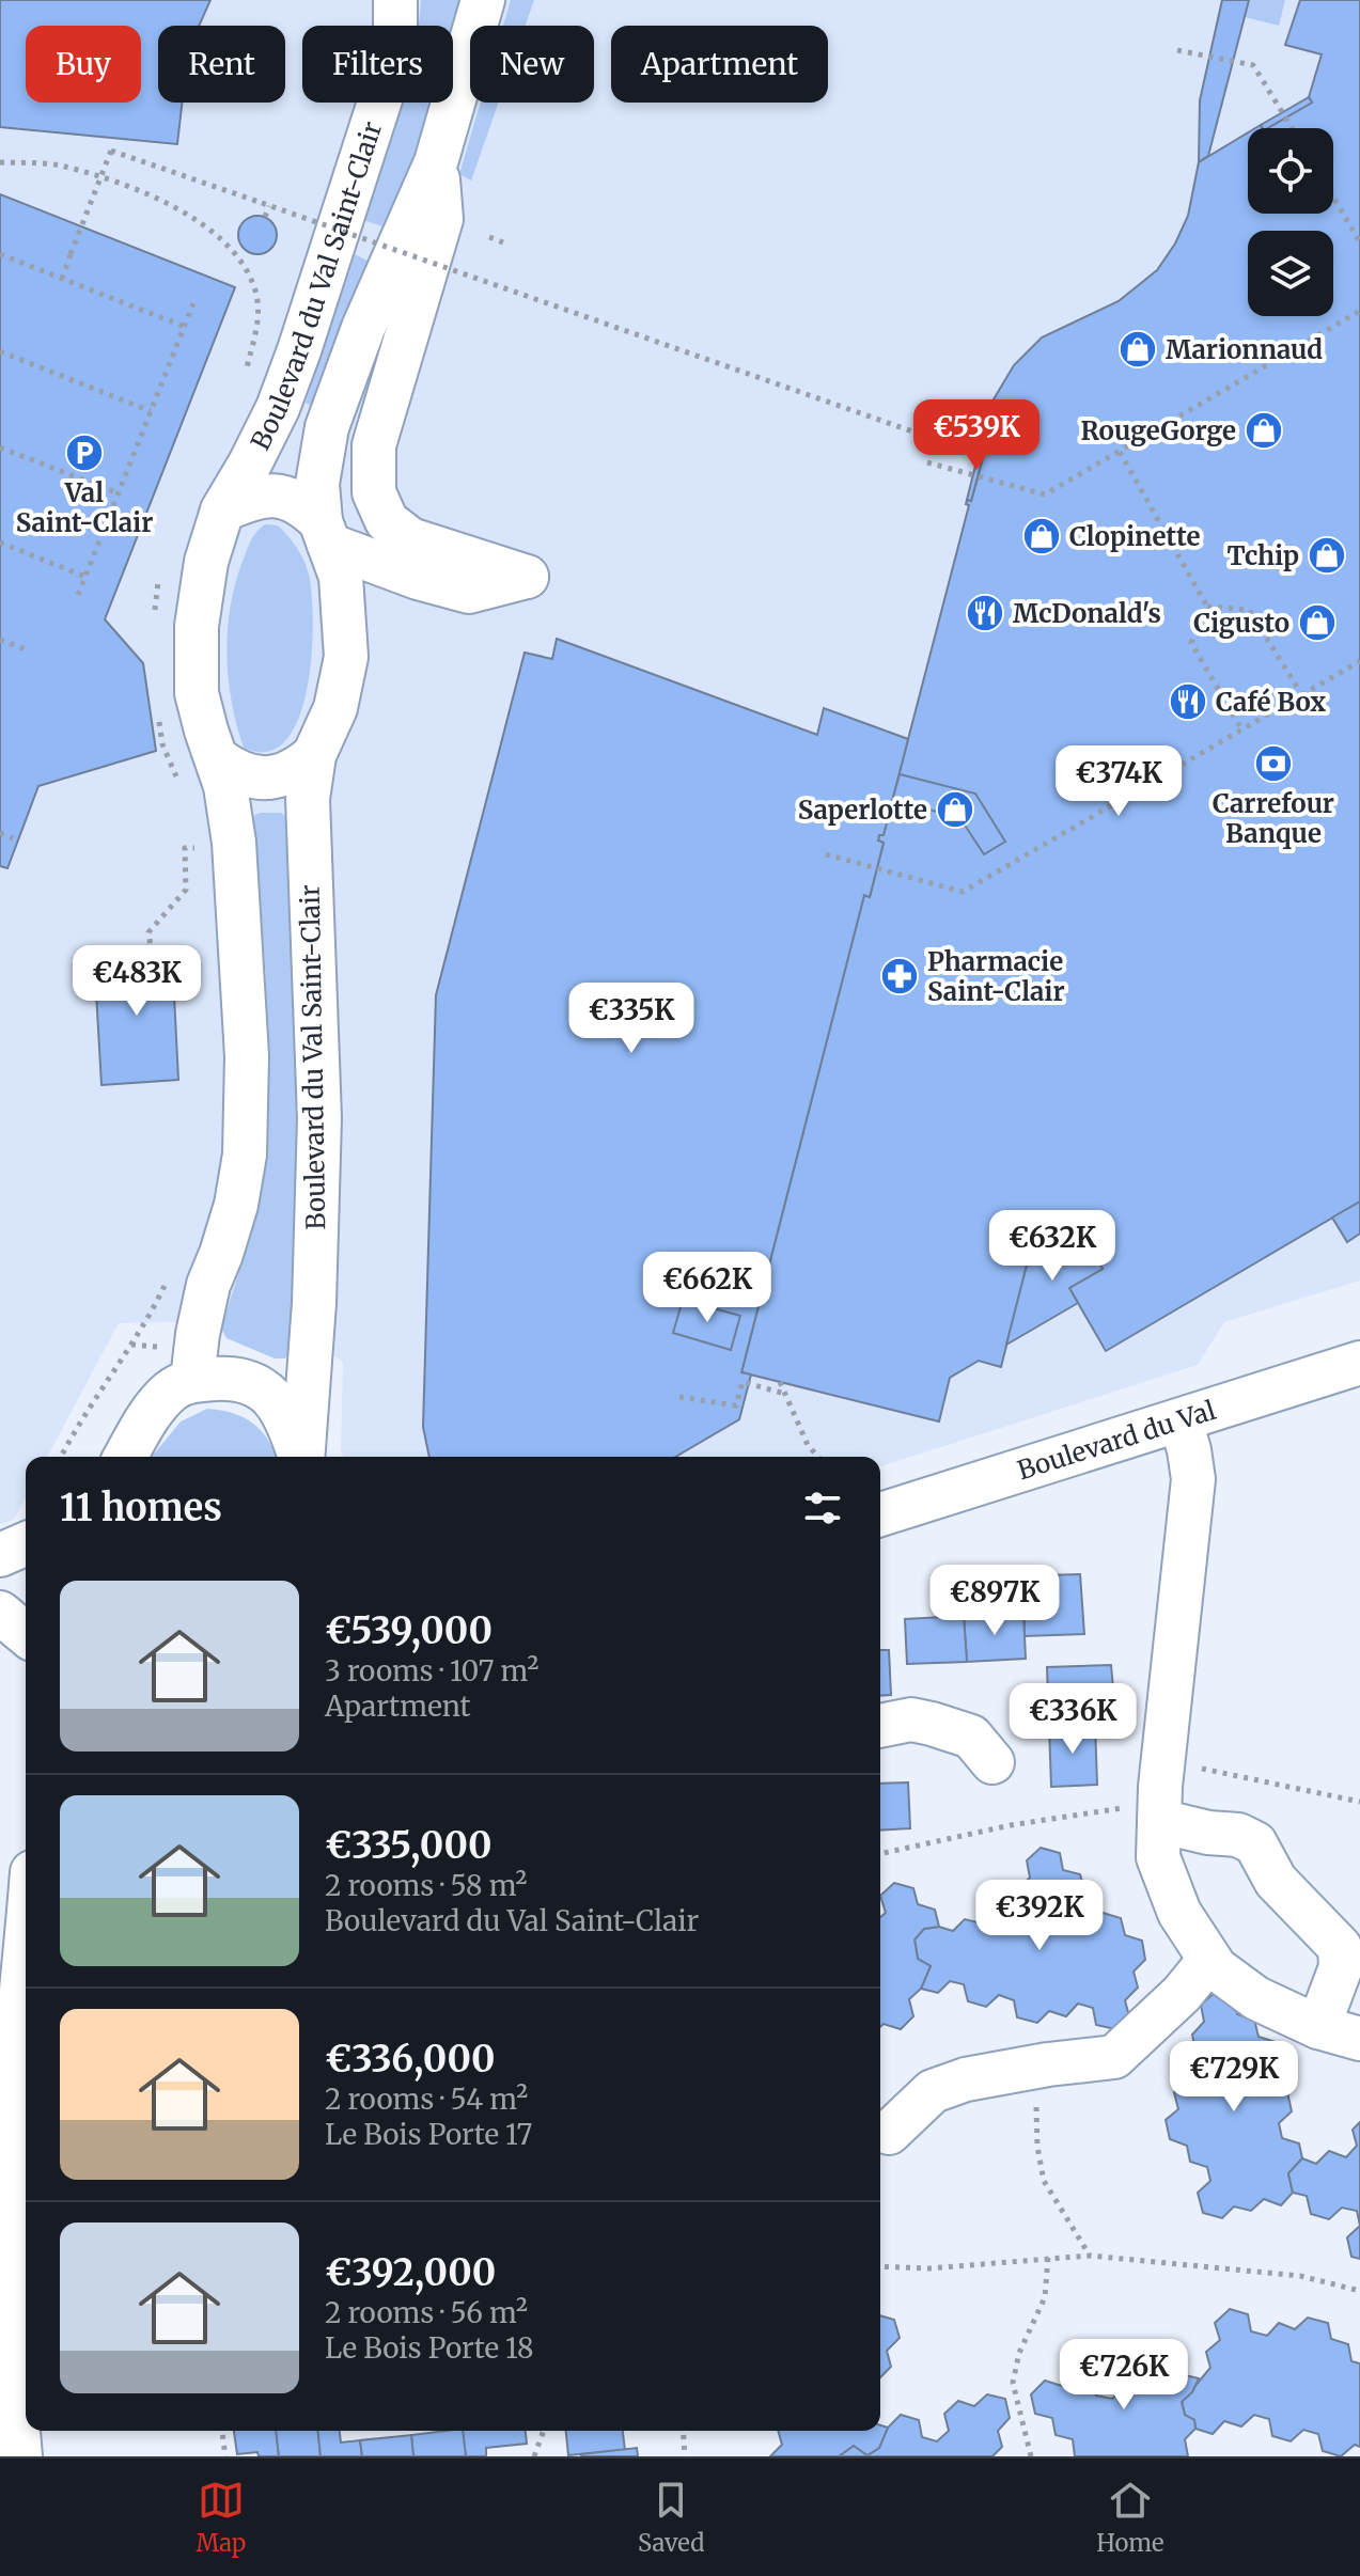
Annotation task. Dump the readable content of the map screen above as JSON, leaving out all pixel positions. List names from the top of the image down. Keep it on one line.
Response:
{"streets":{"street":["Boulevard du Val Saint-Clair","Boulevard du Val"]},"places":{"shop":["Marionnaud","RougeGorge","Clopinette","Tchip","Cigusto","Saperlotte"],"parking":["Val Saint-Clair"],"restaurant":["McDonald's","Café Box"],"bank":["Carrefour Banque"],"pharmacy":["Pharmacie Saint-Clair"]},"page":{"chip":["Buy","Rent","Filters","New","Apartment"],"price":["€539K","€374K","€483K","€335K","€632K","€662K","€897K","€336K","€392K","€729K","€726K"],"heading":"11 homes","list":[{"name":"€539,000","note":"3 rooms · 107 m² · Apartment"},{"name":"€335,000","note":"2 rooms · 58 m² · Boulevard du Val Saint-Clair"},{"name":"€336,000","note":"2 rooms · 54 m² · Le Bois Porte 17"},{"name":"€392,000","note":"2 rooms · 56 m² · Le Bois Porte 18"}],"tabs":["Map","Saved","Home"]}}
